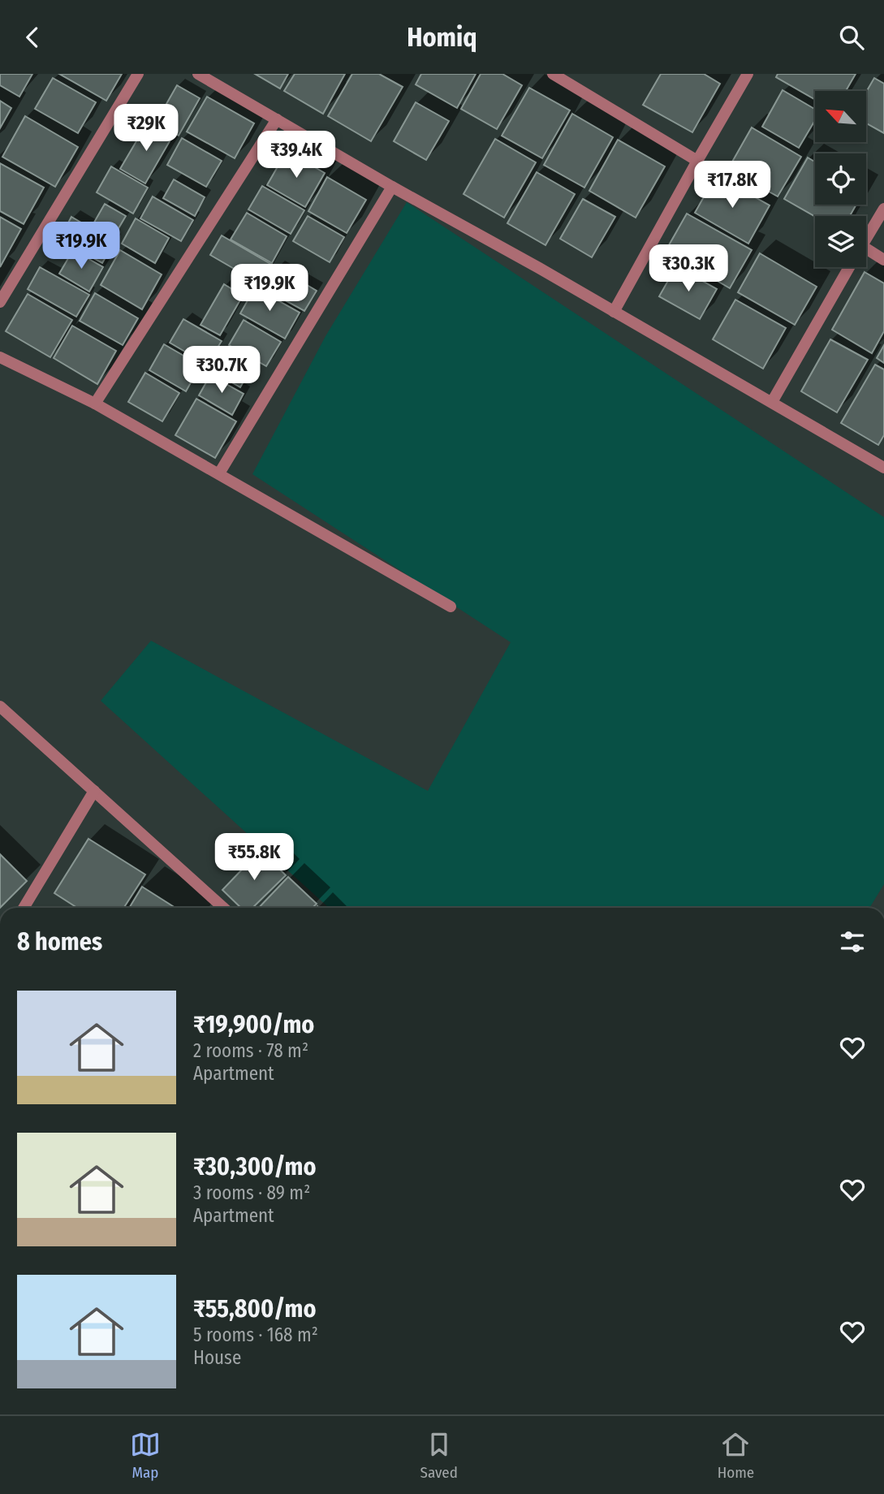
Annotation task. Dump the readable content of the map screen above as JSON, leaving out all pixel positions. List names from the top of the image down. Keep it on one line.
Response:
{"north":"top left","page":{"header":"Homiq","price":["₹29K","₹39.4K","₹17.8K","₹19.9K","₹30.3K","₹19.9K","₹30.7K","₹55.8K"],"heading":"8 homes","list":[{"name":"₹19,900/mo","note":"2 rooms · 78 m² · Apartment"},{"name":"₹30,300/mo","note":"3 rooms · 89 m² · Apartment"},{"name":"₹55,800/mo","note":"5 rooms · 168 m² · House"}],"tabs":["Map","Saved","Home"]}}
